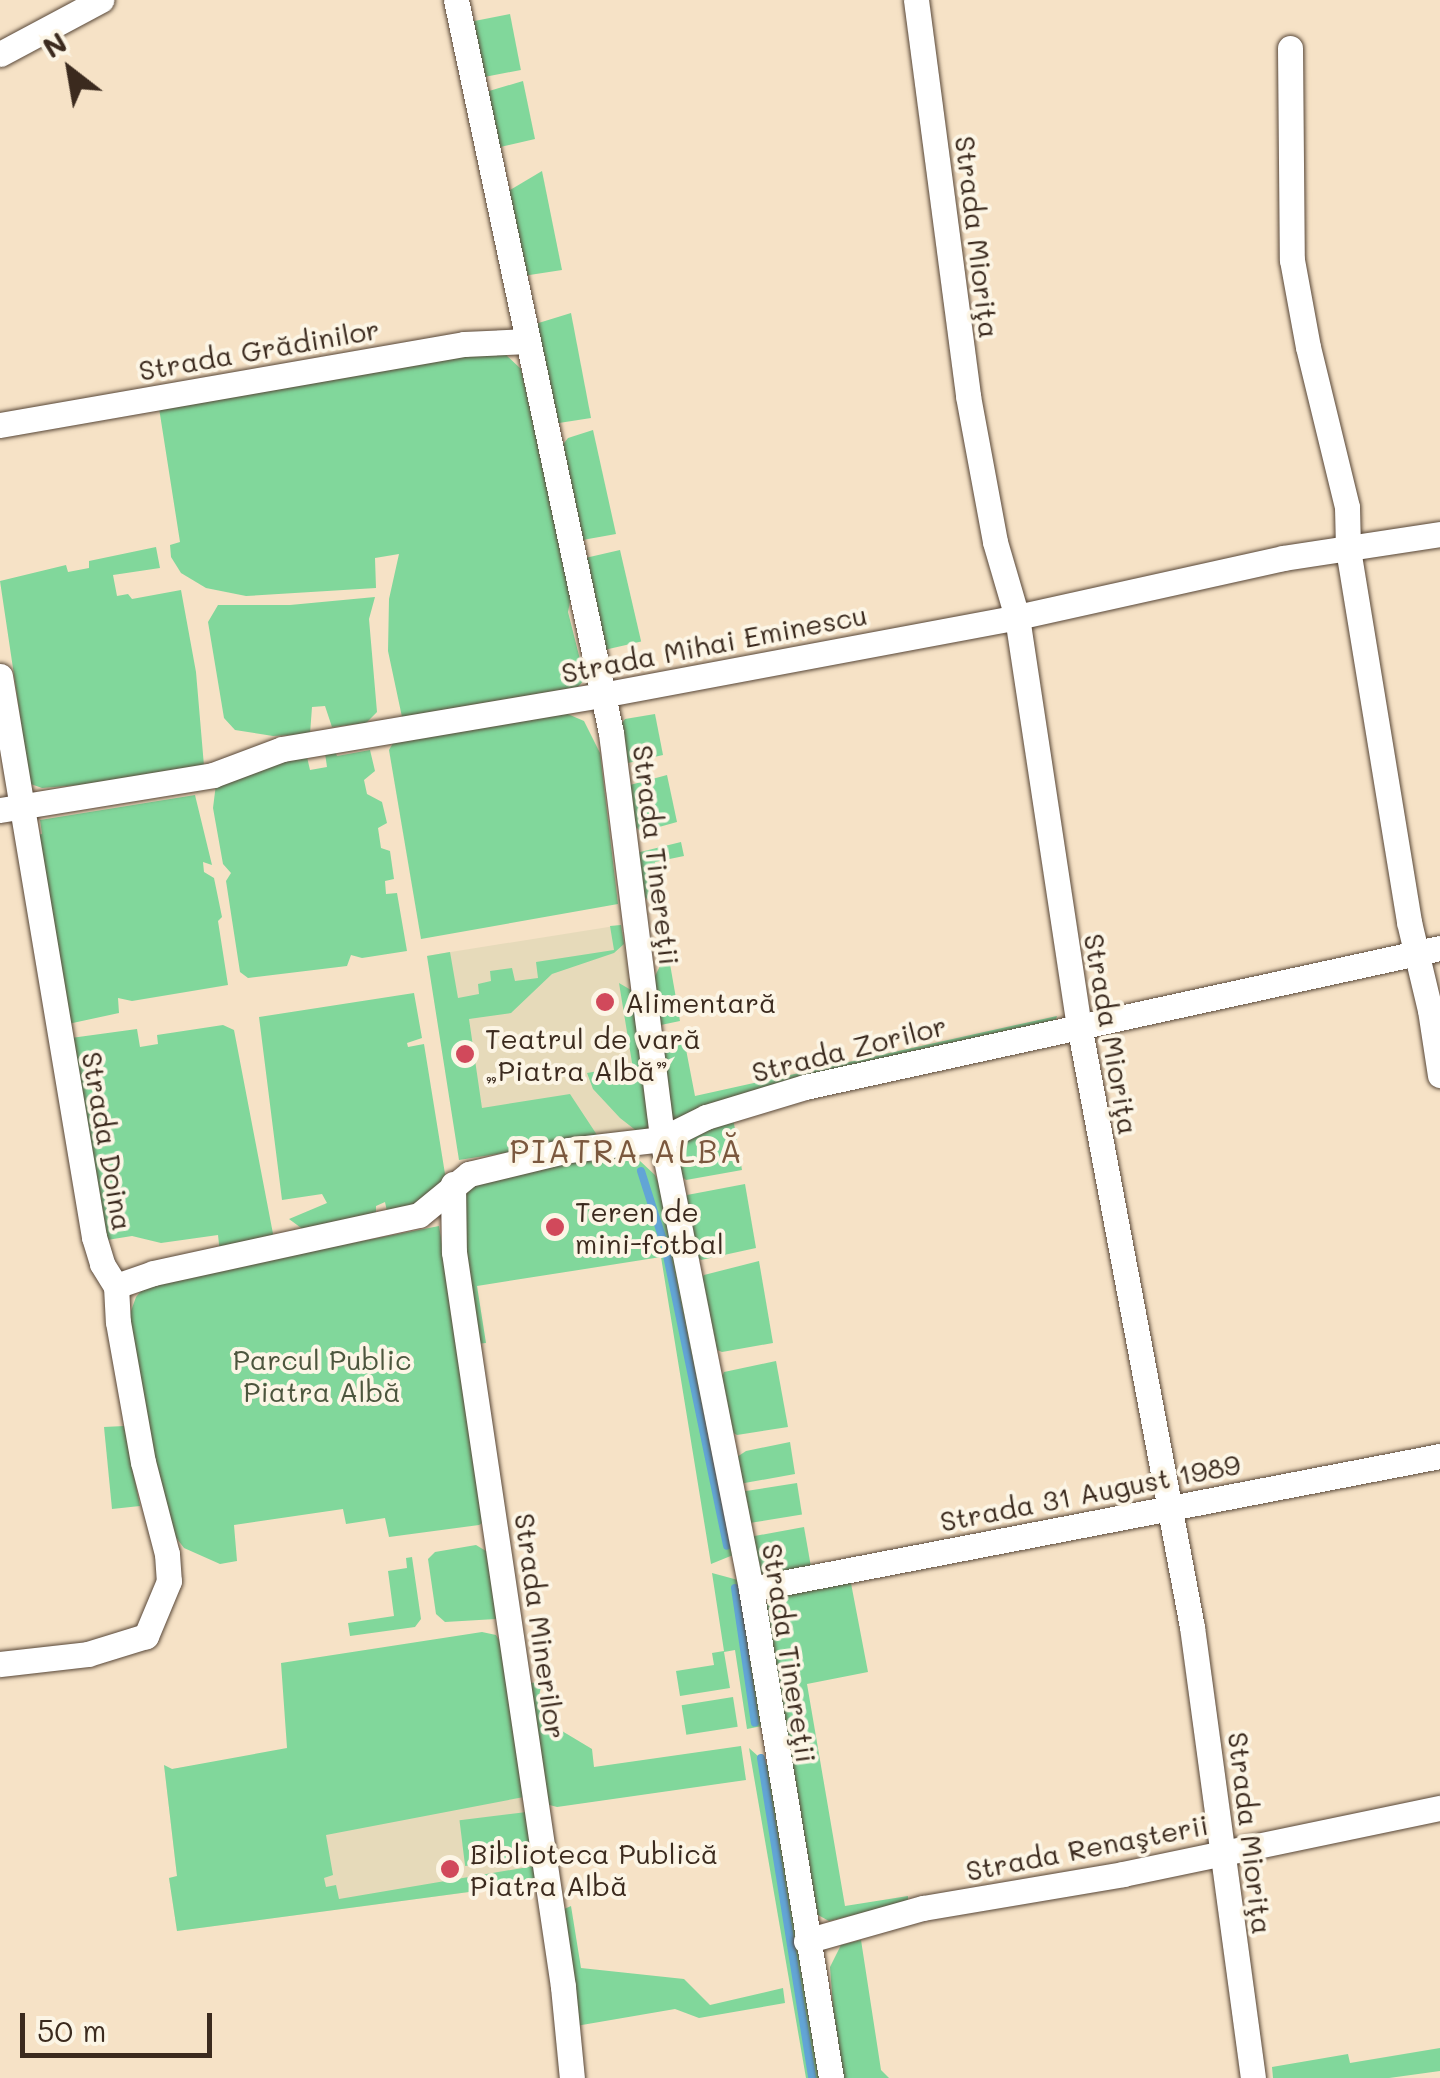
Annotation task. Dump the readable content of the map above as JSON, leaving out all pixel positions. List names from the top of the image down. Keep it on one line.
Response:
{"streets":{"street":["Strada Mioriţa","Strada Grădinilor","Strada Mihai Eminescu","Strada Tinereţii","Strada Zorilor","Strada Doina","Strada 31 August 1989","Strada Minerilor","Strada Renaşterii"]},"crossings":[["Strada Mioriţa","Strada Mihai Eminescu"],["Strada Mioriţa","Strada Zorilor"],["Strada Mioriţa","Strada 31 August 1989"],["Strada Mioriţa","Strada Renaşterii"],["Strada Grădinilor","Strada Tinereţii"],["Strada Mihai Eminescu","Strada Tinereţii"],["Strada Mihai Eminescu","Strada Doina"],["Strada Tinereţii","Strada Zorilor"],["Strada Tinereţii","Strada 31 August 1989"],["Strada Tinereţii","Strada Renaşterii"],["Strada Zorilor","Strada Doina"],["Strada Zorilor","Strada Minerilor"]],"districts":["PIATRA ALBĂ"],"parks":["Parcul Public Piatra Albă"],"places":["Alimentară","Teatrul de vară „Piatra Albă”","Teren de mini-fotbal","Biblioteca Publică Piatra Albă"],"scale_bar":"50 m","north":"top left"}
